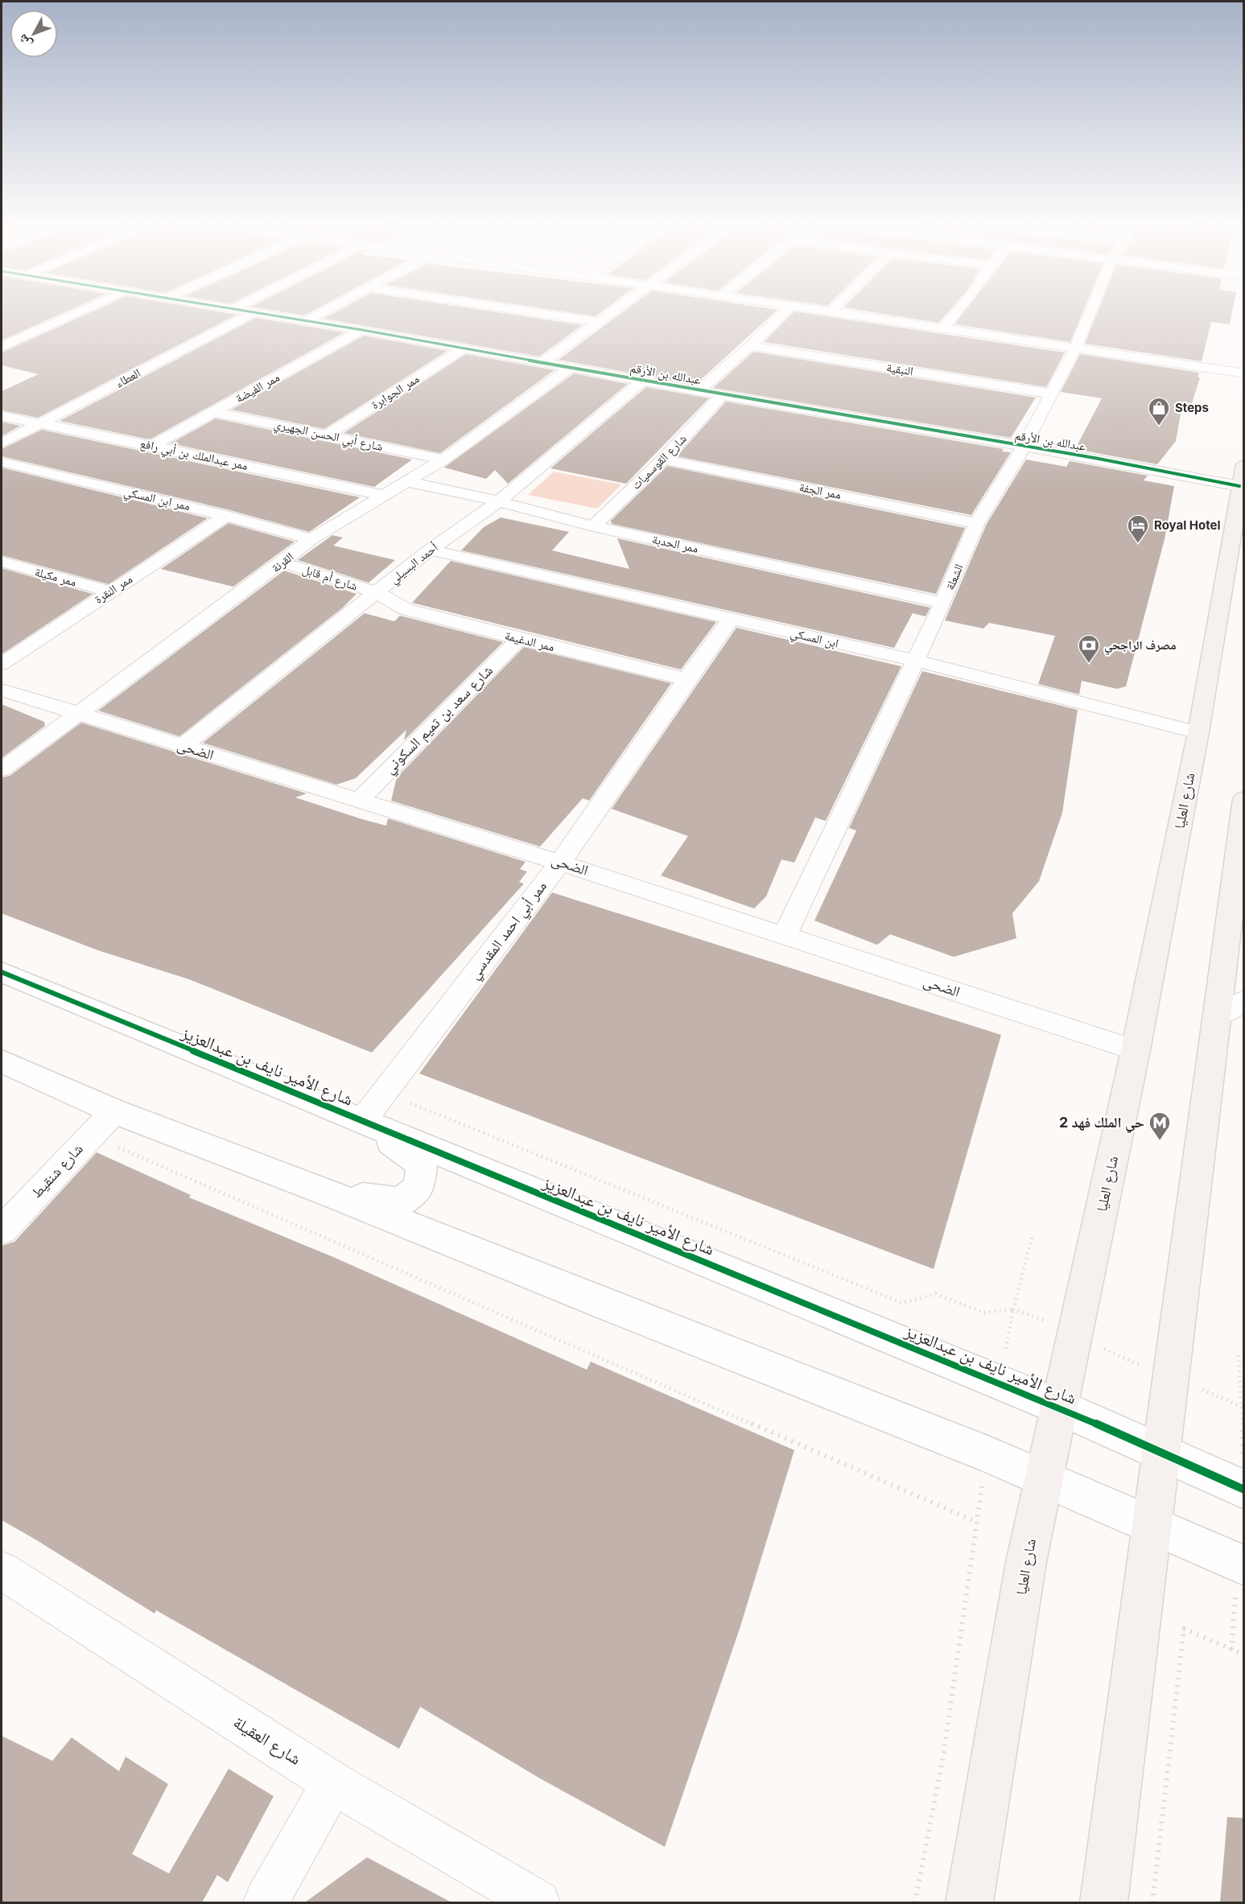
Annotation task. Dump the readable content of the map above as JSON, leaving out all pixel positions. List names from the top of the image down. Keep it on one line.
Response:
{"streets":{"main road":["شارع العليا"],"street":["النبقية","عبدالله بن الأرقم","العطاء","ممر الفيضة","ممر الجوابرة","شارع أبي الحسن الجهيري","ممر عبدالملك بن أبي رافع","شارع القوسميات","ممر الجفة","ممر ابن المسكي","ممر الحدبة","القرنة","أحمد البسيلي","ممر مكيلة","الشعلة","شارع أم قابل","ممر النقرة","ابن المسكي","ممر الدغيمة","شارع سعد بن تميم السكوني","الضحى","ممر أبي احمد المقدسي","شارع الأمير نايف بن عبدالعزيز","شارع شنقيط","شارع العقيلة"]},"crossings":[["النبقية","الشعلة"],["عبدالله بن الأرقم","ممر الفيضة"],["عبدالله بن الأرقم","ممر الجوابرة"],["عبدالله بن الأرقم","شارع القوسميات"],["عبدالله بن الأرقم","القرنة"],["عبدالله بن الأرقم","أحمد البسيلي"],["عبدالله بن الأرقم","الشعلة"],["عبدالله بن الأرقم","شارع العليا"],["العطاء","ممر عبدالملك بن أبي رافع"],["ممر الفيضة","شارع أبي الحسن الجهيري"],["ممر الفيضة","ممر عبدالملك بن أبي رافع"],["ممر الجوابرة","شارع أبي الحسن الجهيري"],["شارع أبي الحسن الجهيري","القرنة"],["ممر عبدالملك بن أبي رافع","القرنة"],["شارع القوسميات","ممر الجفة"],["شارع القوسميات","ممر الحدبة"],["ممر الجفة","الشعلة"],["ممر ابن المسكي","القرنة"],["ممر ابن المسكي","ممر النقرة"],["ممر الحدبة","القرنة"],["ممر الحدبة","أحمد البسيلي"],["ممر الحدبة","الشعلة"],["القرنة","شارع أم قابل"],["القرنة","الضحى"],["أحمد البسيلي","شارع أم قابل"],["أحمد البسيلي","ابن المسكي"],["أحمد البسيلي","ممر الدغيمة"],["أحمد البسيلي","الضحى"],["ممر مكيلة","ممر النقرة"],["الشعلة","ابن المسكي"],["الشعلة","الضحى"],["شارع أم قابل","ممر الدغيمة"],["ابن المسكي","شارع العليا"],["ابن المسكي","ممر أبي احمد المقدسي"],["ممر الدغيمة","شارع سعد بن تميم السكوني"],["ممر الدغيمة","ممر أبي احمد المقدسي"],["شارع سعد بن تميم السكوني","الضحى"],["الضحى","شارع العليا"],["الضحى","ممر أبي احمد المقدسي"],["شارع العليا","شارع الأمير نايف بن عبدالعزيز"],["ممر أبي احمد المقدسي","شارع الأمير نايف بن عبدالعزيز"]],"places":{"shop":["Steps"],"hotel":["Royal Hotel"],"bank":["مصرف الراجحي"],"metro station":["حي الملك فهد 2"]},"north":"bottom left"}
